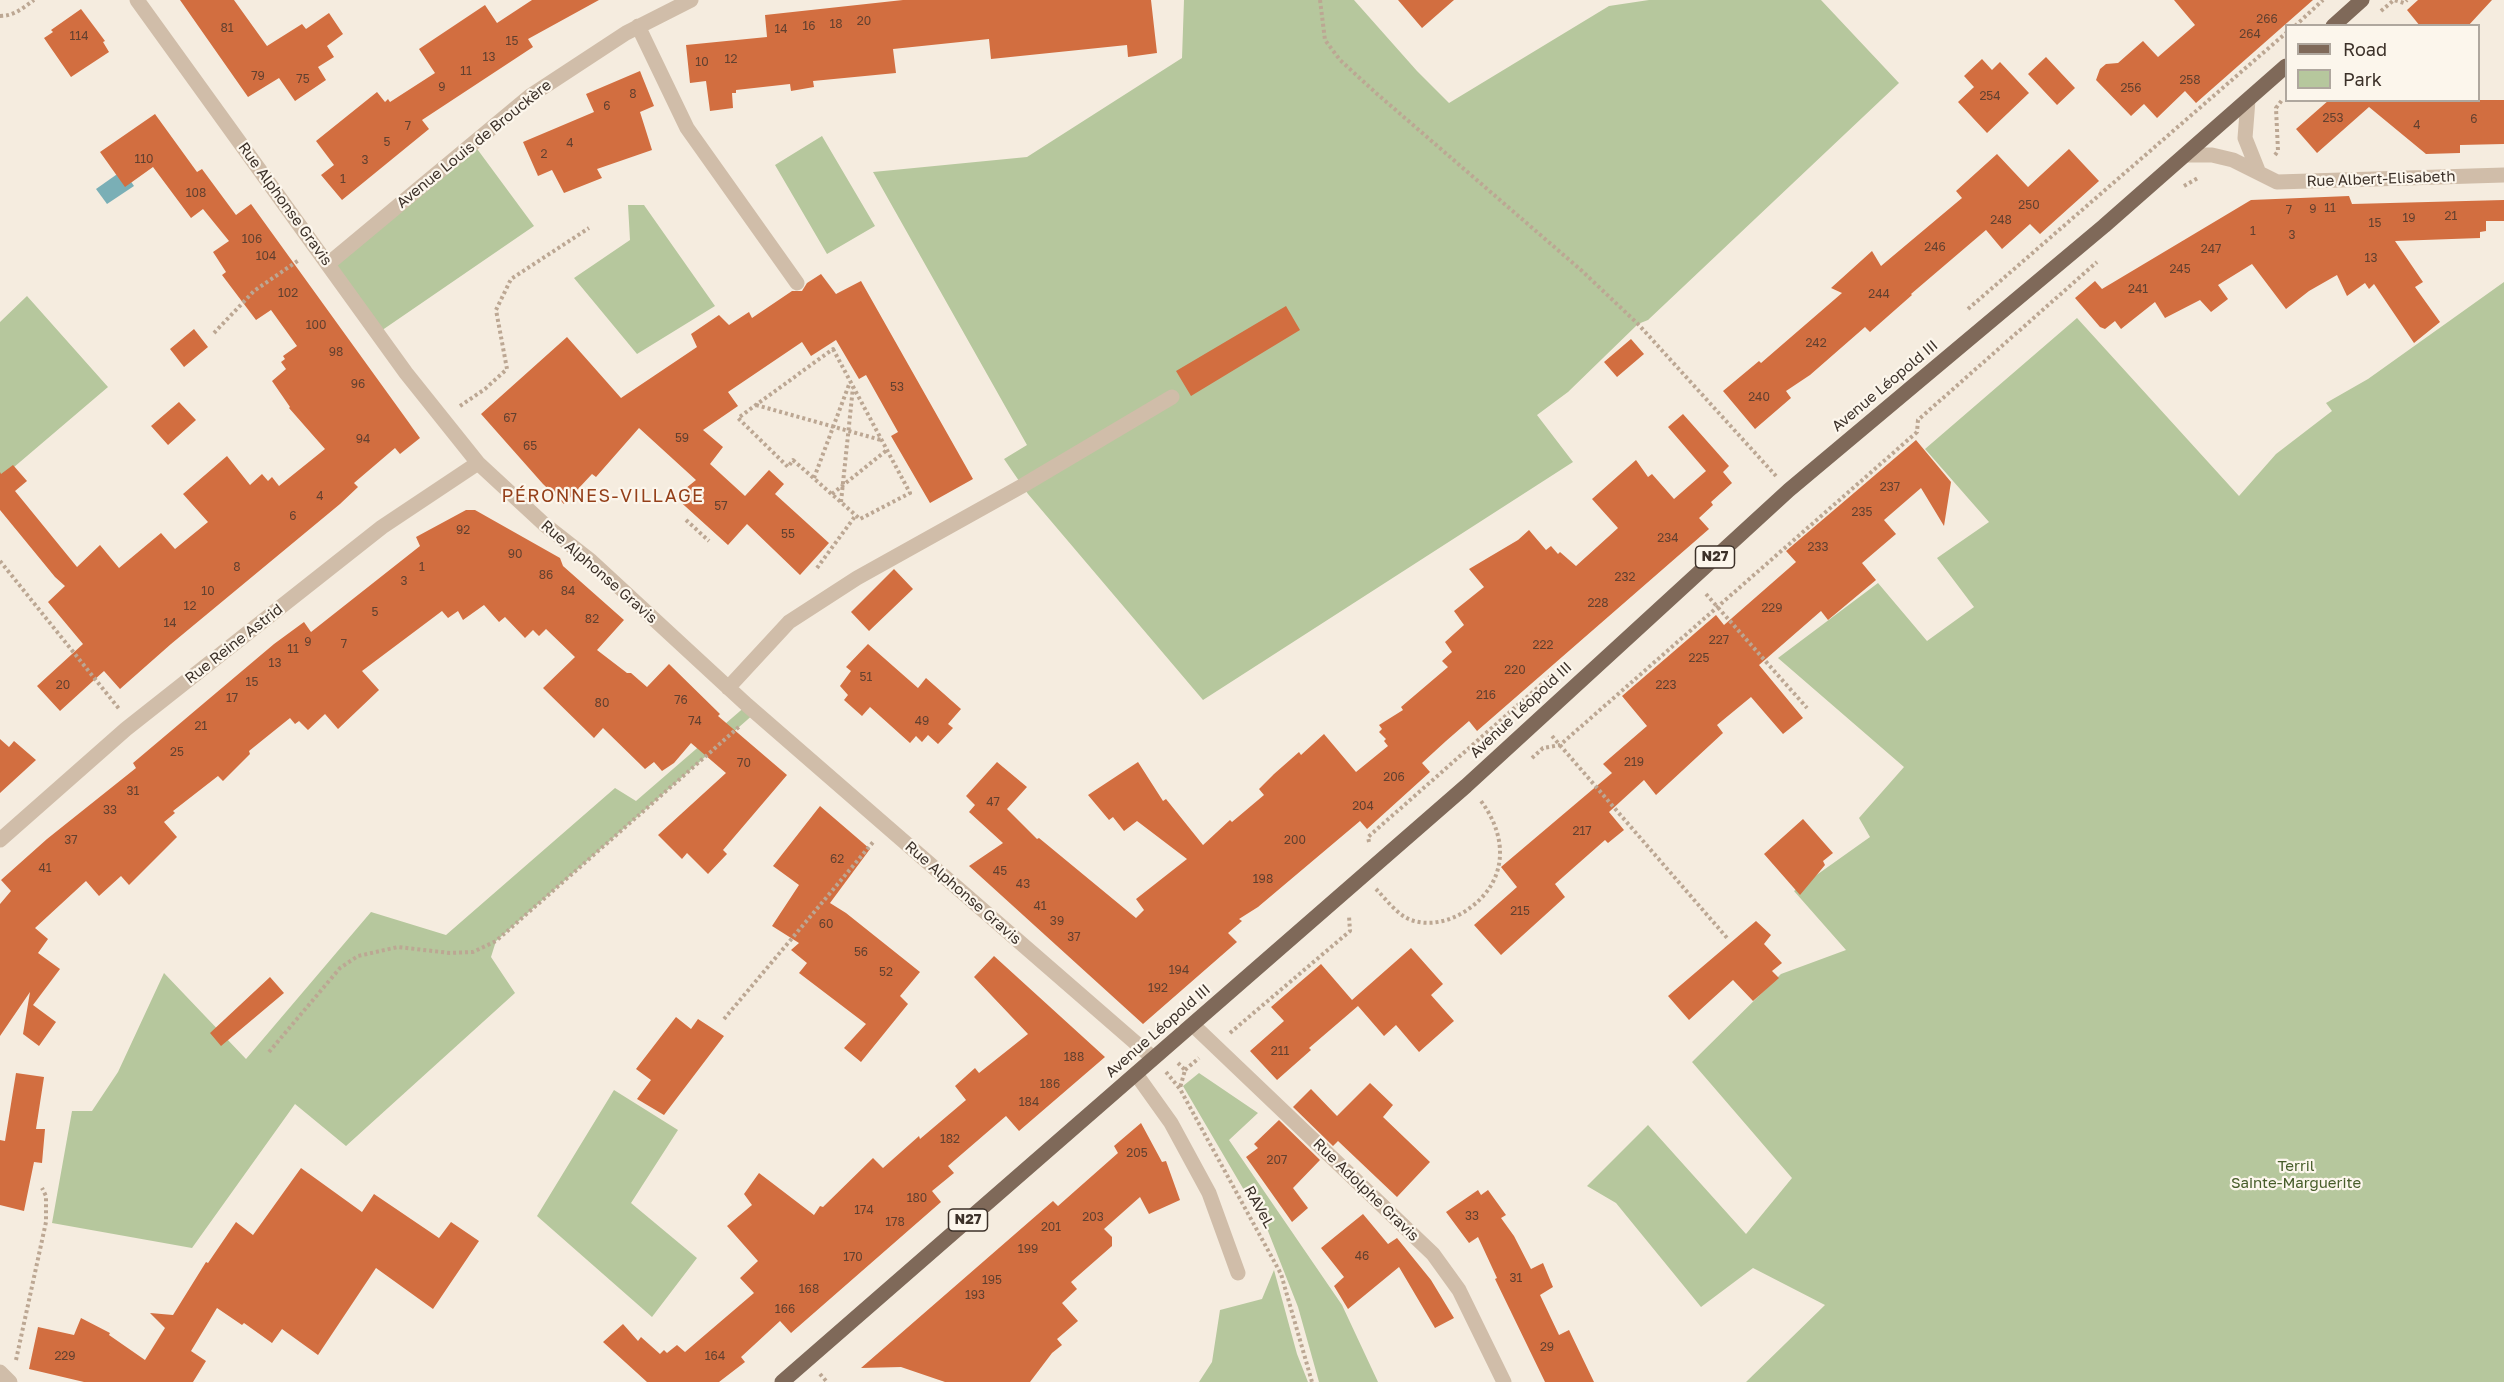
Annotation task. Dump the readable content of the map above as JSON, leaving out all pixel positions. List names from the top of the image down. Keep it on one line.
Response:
{"streets":{"main road":["Avenue Léopold III","N27"],"street":["Avenue Louis de Brouckère","Rue Albert-Elisabeth","Rue Alphonse Gravis","Rue Reine Astrid","Rue Adolphe Gravis"],"path":["RAVeL"]},"crossings":[["Avenue Louis de Brouckère","Rue Alphonse Gravis"],["Rue Albert-Elisabeth","Avenue Léopold III"],["Rue Alphonse Gravis","Avenue Léopold III"],["Rue Alphonse Gravis","Rue Reine Astrid"],["Rue Alphonse Gravis","RAVeL"],["Avenue Léopold III","Rue Adolphe Gravis"],["Avenue Léopold III","RAVeL"]],"districts":["PÉRONNES-VILLAGE"],"parks":["Terril Sainte-Marguerite"],"house_numbers":["266","20","18","16","81","14","264","114","15","13","12","10","11","79","75","258","9","256","8","254","6","253","6","4","7","5","4","2","110","3","1","108","250","11","9","7","21","19","248","15","1","3","106","246","247","104","13","245","241","102","244","100","242","98","96","53","240","67","59","94","65","237","4","57","235","6","92","55","234","233","90","8","1","86","232","3","10","84","228","12","229","5","82","14","227","9","7","222","11","225","13","220","51","15","20","223","216","17","76","80","74","49","21","25","219","70","206","31","47","204","33","217","37","200","62","41","45","198","43","41","215","39","60","37","56","194","52","192","211","188","186","184","182","205","207","180","174","33","203","178","201","199","46","170","31","195","168","193","166","29","229","164"],"legend":["Road","Park"]}
